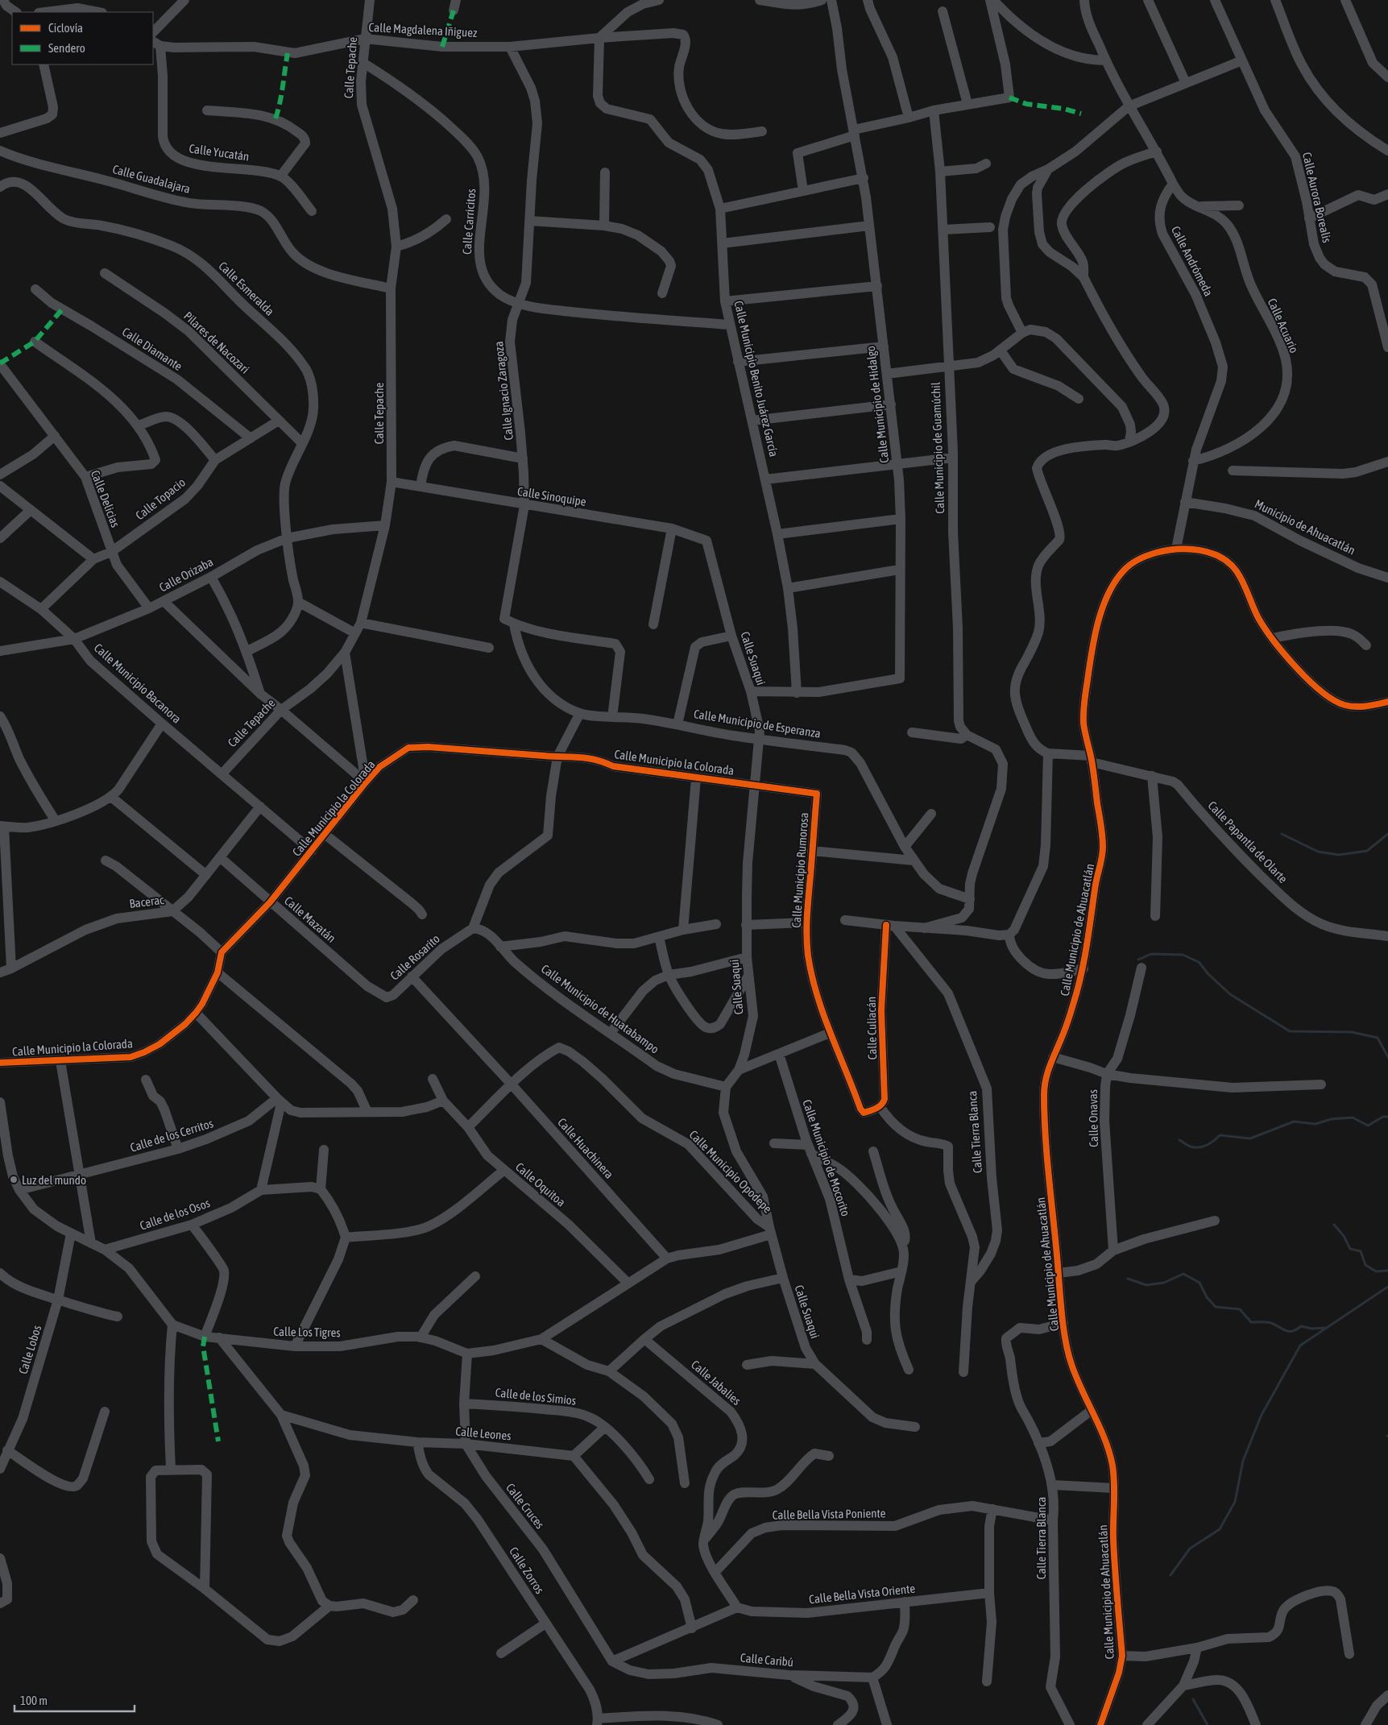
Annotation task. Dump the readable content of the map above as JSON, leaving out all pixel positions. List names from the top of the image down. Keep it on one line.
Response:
{"streets":{"street":["Calle Magdalena Iñiguez","Calle Tepache","Calle Yucatán","Calle Guadalajara","Calle Aurora Borealis","Calle Carricitos","Calle Andrómeda","Calle Esmeralda","Calle Acuario","Pilares de Nacozari","Calle Diamante","Calle Municipio Benito Juárez García","Calle Ignacio Zaragoza","Calle Municipio de Hidalgo","Calle Municipio de Guamúchil","Calle Sinoquipe","Calle Delicias","Calle Topacio","Municipio de Ahuacatlán","Calle Orizaba","Calle Suaqui","Calle Municipio Bacanora","Calle Municipio de Esperanza","Calle Municipio la Colorada","Calle Papantla de Olarte","Calle Municipio Rumorosa","Bacerac","Calle Mazatán","Calle Municipio de Ahuacatlán","Calle Rosarito","Calle Municipio de Huatabampo","Calle Culiacán","Calle Onavas","Calle Tierra Blanca","Calle de los Cerritos","Calle Huachinera","Calle Municipio de Mocorito","Calle Municipio Opodepe","Calle Oquitoa","Calle de los Osos","Calle Los Tigres","Calle Lobos","Calle Jabalies","Calle de los Simios","Calle Leones","Calle Cruces","Calle Bella Vista Poniente","Calle Zorros","Calle Bella Vista Oriente","Calle Caribú"]},"crossings":[["Calle Magdalena Iñiguez","Calle Tepache"],["Calle Magdalena Iñiguez","Calle Yucatán"],["Calle Magdalena Iñiguez","Calle Municipio Benito Juárez García"],["Calle Magdalena Iñiguez","Calle Ignacio Zaragoza"],["Calle Tepache","Calle Guadalajara"],["Calle Tepache","Calle Carricitos"],["Calle Tepache","Calle Sinoquipe"],["Calle Tepache","Calle Orizaba"],["Calle Tepache","Calle Municipio Bacanora"],["Calle Tepache","Calle Municipio la Colorada"],["Calle Carricitos","Calle Municipio Benito Juárez García"],["Calle Carricitos","Calle Ignacio Zaragoza"],["Calle Andrómeda","Calle Acuario"],["Calle Andrómeda","Municipio de Ahuacatlán"],["Calle Andrómeda","Calle Municipio de Ahuacatlán"],["Calle Esmeralda","Pilares de Nacozari"],["Calle Esmeralda","Calle Orizaba"],["Pilares de Nacozari","Calle Topacio"],["Calle Diamante","Calle Topacio"],["Calle Municipio Benito Juárez García","Calle Municipio de Hidalgo"],["Calle Ignacio Zaragoza","Calle Sinoquipe"],["Calle Ignacio Zaragoza","Calle Municipio de Esperanza"],["Calle Sinoquipe","Calle Suaqui"],["Calle Delicias","Calle Topacio"],["Calle Delicias","Calle Orizaba"],["Calle Orizaba","Calle Municipio Bacanora"],["Calle Suaqui","Calle Municipio de Esperanza"],["Calle Suaqui","Calle Municipio la Colorada"],["Calle Suaqui","Calle Municipio de Huatabampo"],["Calle Suaqui","Calle Municipio Opodepe"],["Calle Municipio Bacanora","Bacerac"],["Calle Municipio la Colorada","Calle Municipio Rumorosa"],["Calle Municipio la Colorada","Calle Mazatán"],["Calle Papantla de Olarte","Calle Municipio de Ahuacatlán"],["Calle Municipio Rumorosa","Calle Culiacán"],["Bacerac","Calle Mazatán"],["Calle Mazatán","Calle Rosarito"],["Calle Municipio de Ahuacatlán","Calle Tierra Blanca"],["Calle Rosarito","Calle Municipio de Huatabampo"],["Calle Rosarito","Calle Huachinera"],["Calle Culiacán","Calle Tierra Blanca"],["Calle Tierra Blanca","Calle Bella Vista Poniente"],["Calle Huachinera","Calle Municipio Opodepe"],["Calle Huachinera","Calle Los Tigres"],["Calle Oquitoa","Calle Los Tigres"],["Calle Los Tigres","Calle Cruces"],["Calle Jabalies","Calle Bella Vista Poniente"],["Calle Jabalies","Calle Bella Vista Oriente"],["Calle de los Simios","Calle Cruces"],["Calle Leones","Calle Cruces"],["Calle Leones","Calle Zorros"],["Calle Cruces","Calle Caribú"]],"places":["Luz del mundo"],"legend":["Ciclovía","Sendero"],"scale_bar":"100 m"}
